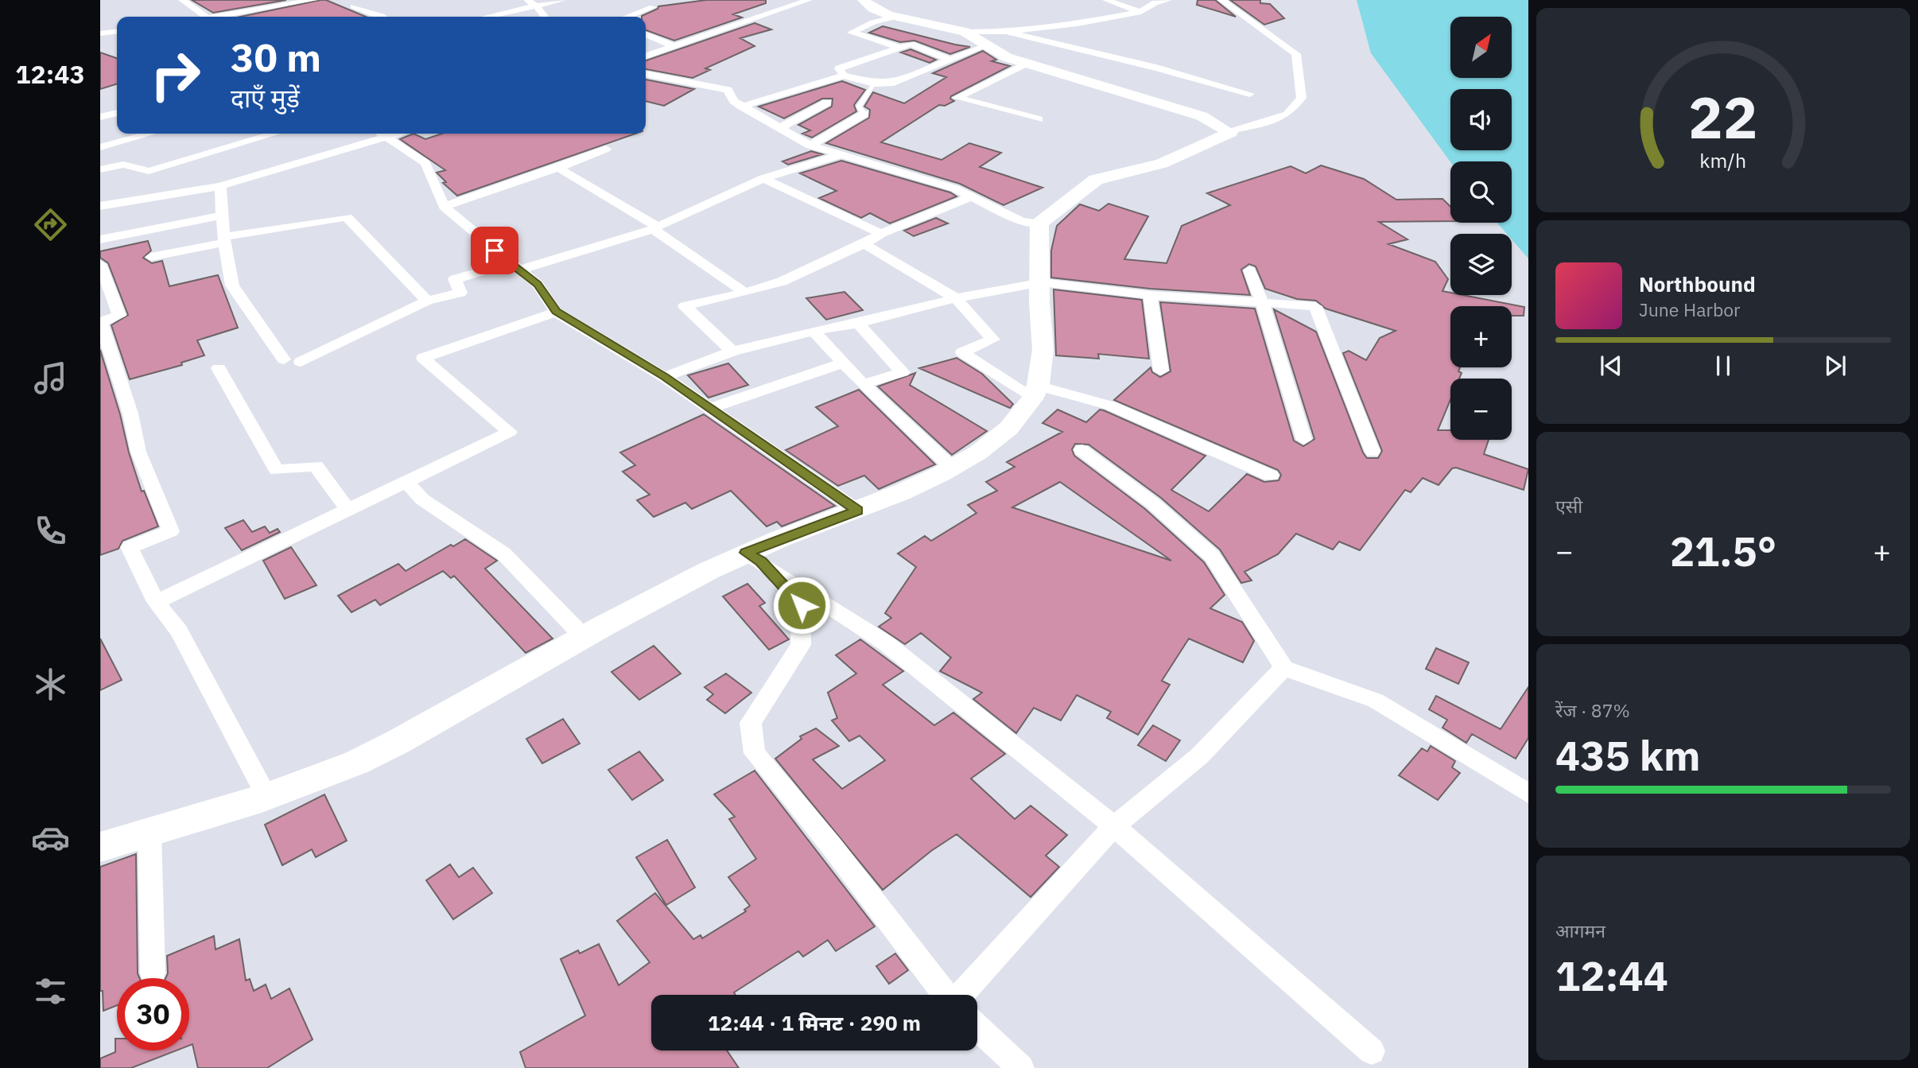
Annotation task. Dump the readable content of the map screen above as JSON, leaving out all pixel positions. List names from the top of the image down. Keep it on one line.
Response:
{"north":"top right","page":{"tabs":"12:43","map_buttons":["+","−"],"turn":["30 m","दाएँ मुड़ें"],"song":["Northbound","June Harbor"],"tile":["एसी",["रेंज · 87%","435 km"],["आगमन","12:44"]],"heat":["−","21.5°","+"],"limit":"30","trip":"12:44 · 1 मिनट · 290 m","gauge":["22","km/h"]}}
